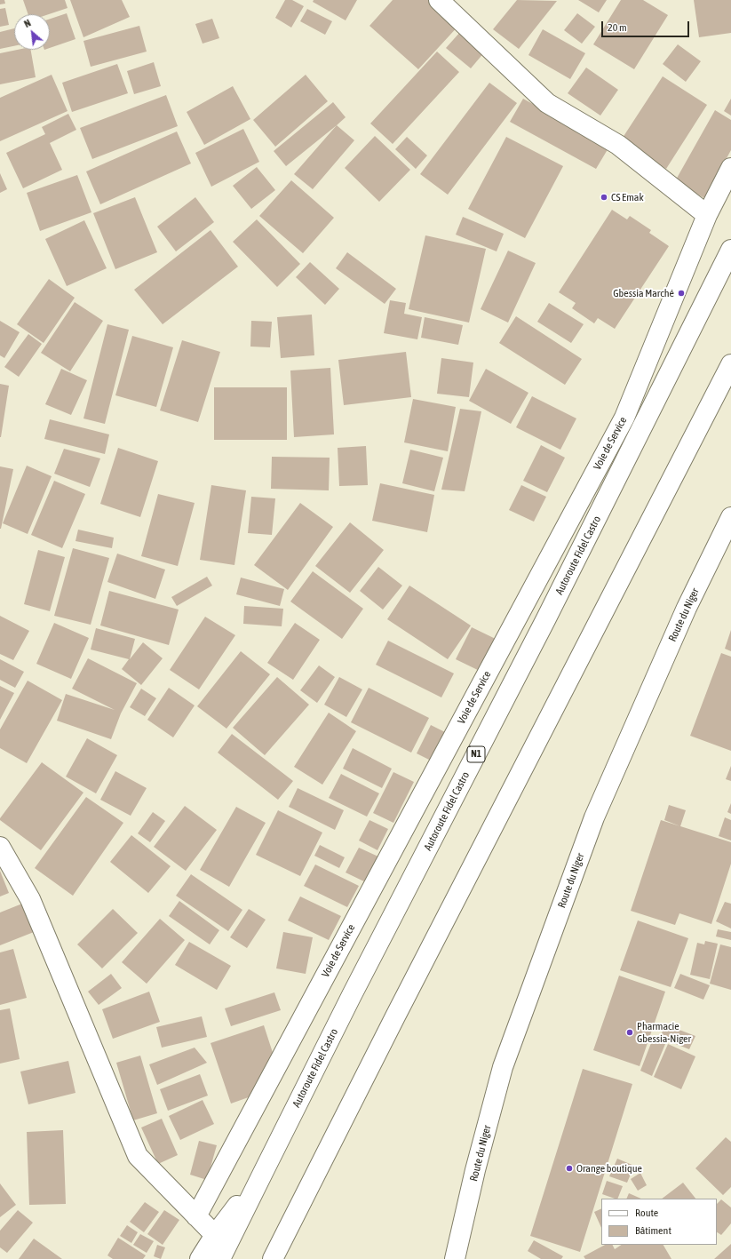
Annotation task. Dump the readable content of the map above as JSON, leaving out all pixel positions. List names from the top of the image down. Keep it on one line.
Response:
{"streets":{"main road":["Voie de Service","Autoroute Fidel Castro","Route du Niger","N1"]},"places":["CS Emak","Gbessia Marché","Pharmacie Gbessia-Niger","Orange boutique"],"legend":["Route","Bâtiment"],"scale_bar":"20 m","north":"top left"}
